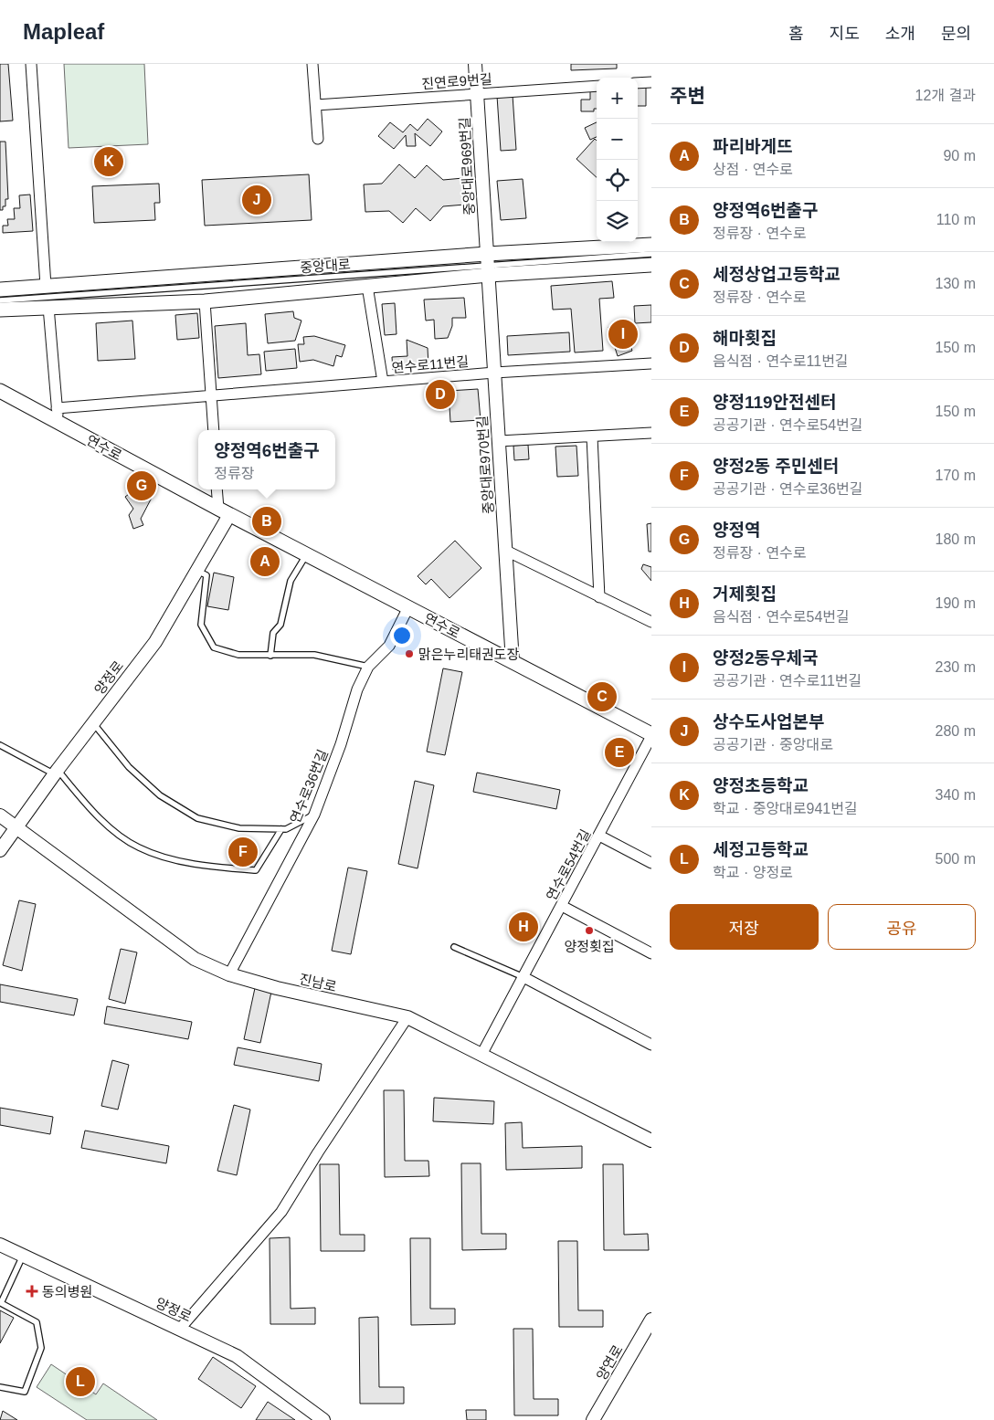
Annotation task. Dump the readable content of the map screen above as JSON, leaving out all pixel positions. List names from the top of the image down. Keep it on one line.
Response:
{"streets":{"main road":["중앙대로","연수로"],"street":["진연로9번길","중앙대로969번길","연수로11번길","중앙대로970번길","양정로","연수로36번길","연수로54번길","진남로","양연로"]},"crossings":[["진연로9번길","중앙대로969번길"],["중앙대로969번길","중앙대로"],["중앙대로969번길","중앙대로970번길"],["중앙대로","중앙대로970번길"],["연수로11번길","중앙대로970번길"],["연수로","중앙대로970번길"],["연수로","양정로"],["연수로","연수로36번길"],["연수로","연수로54번길"],["양정로","진남로"],["연수로36번길","진남로"],["연수로54번길","진남로"]],"places":{"other":["맑은누리태권도장","양정횟집"],"health":["동의병원"]},"page":{"header":"Mapleaf","nav":["홈","지도","소개","문의"],"heading":["주변","12개 결과"],"map_buttons":["+","−"],"list":[{"mark":"A","name":"파리바게뜨","note":"상점 · 연수로","value":"90 m"},{"mark":"B","name":"양정역6번출구","note":"정류장 · 연수로","value":"110 m"},{"mark":"C","name":"세정상업고등학교","note":"정류장 · 연수로","value":"130 m"},{"mark":"D","name":"해마횟집","note":"음식점 · 연수로11번길","value":"150 m"},{"mark":"E","name":"양정119안전센터","note":"공공기관 · 연수로54번길","value":"150 m"},{"mark":"F","name":"양정2동 주민센터","note":"공공기관 · 연수로36번길","value":"170 m"},{"mark":"G","name":"양정역","note":"정류장 · 연수로","value":"180 m"},{"mark":"H","name":"거제횟집","note":"음식점 · 연수로54번길","value":"190 m"},{"mark":"I","name":"양정2동우체국","note":"공공기관 · 연수로11번길","value":"230 m"},{"mark":"J","name":"상수도사업본부","note":"공공기관 · 중앙대로","value":"280 m"},{"mark":"K","name":"양정초등학교","note":"학교 · 중앙대로941번길","value":"340 m"},{"mark":"L","name":"세정고등학교","note":"학교 · 양정로","value":"500 m"}],"pins":["K","J","I","D","G","B","A","C","E","F","H","L"],"popup":["양정역6번출구","정류장"],"buttons":["저장","공유"]}}
